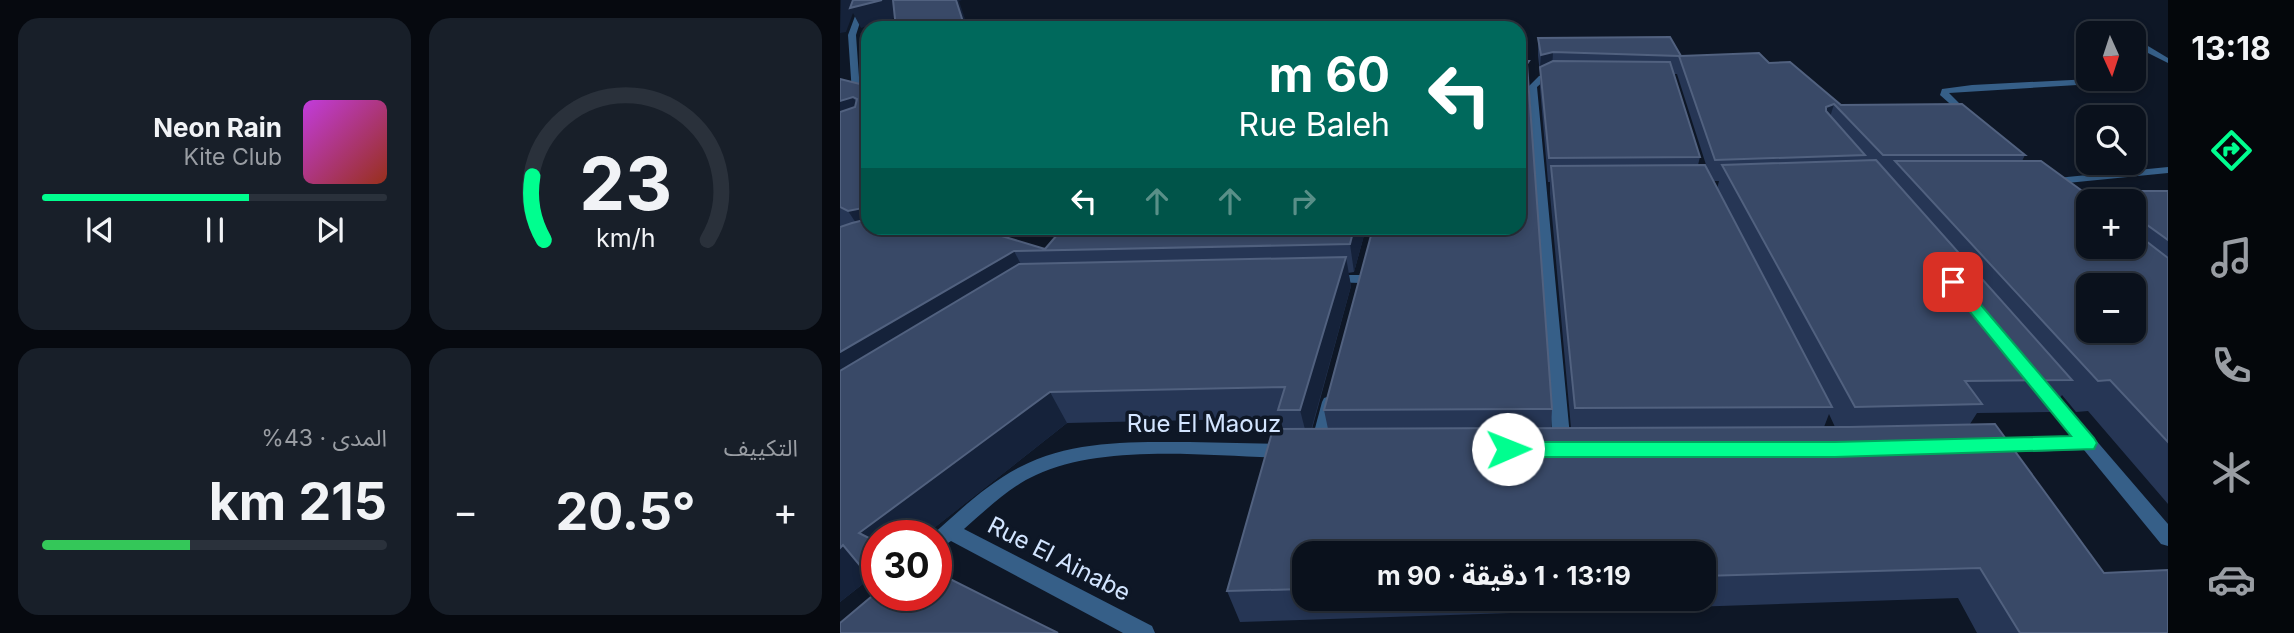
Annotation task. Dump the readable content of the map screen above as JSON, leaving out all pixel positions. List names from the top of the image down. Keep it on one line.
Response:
{"streets":{"street":["Rue El Maouz","Rue El Ainabe"]},"north":"bottom","page":{"tabs":"13:18","map_buttons":["+","−"],"turn":["60 m","Rue Baleh"],"song":["Neon Rain","Kite Club"],"tile":["التكييف",["المدى · 43%","215 km"]],"heat":["−","20.5°","+"],"limit":"30","trip":"13:19 · 1 دقيقة · 90 m","gauge":["23","km/h"]}}
